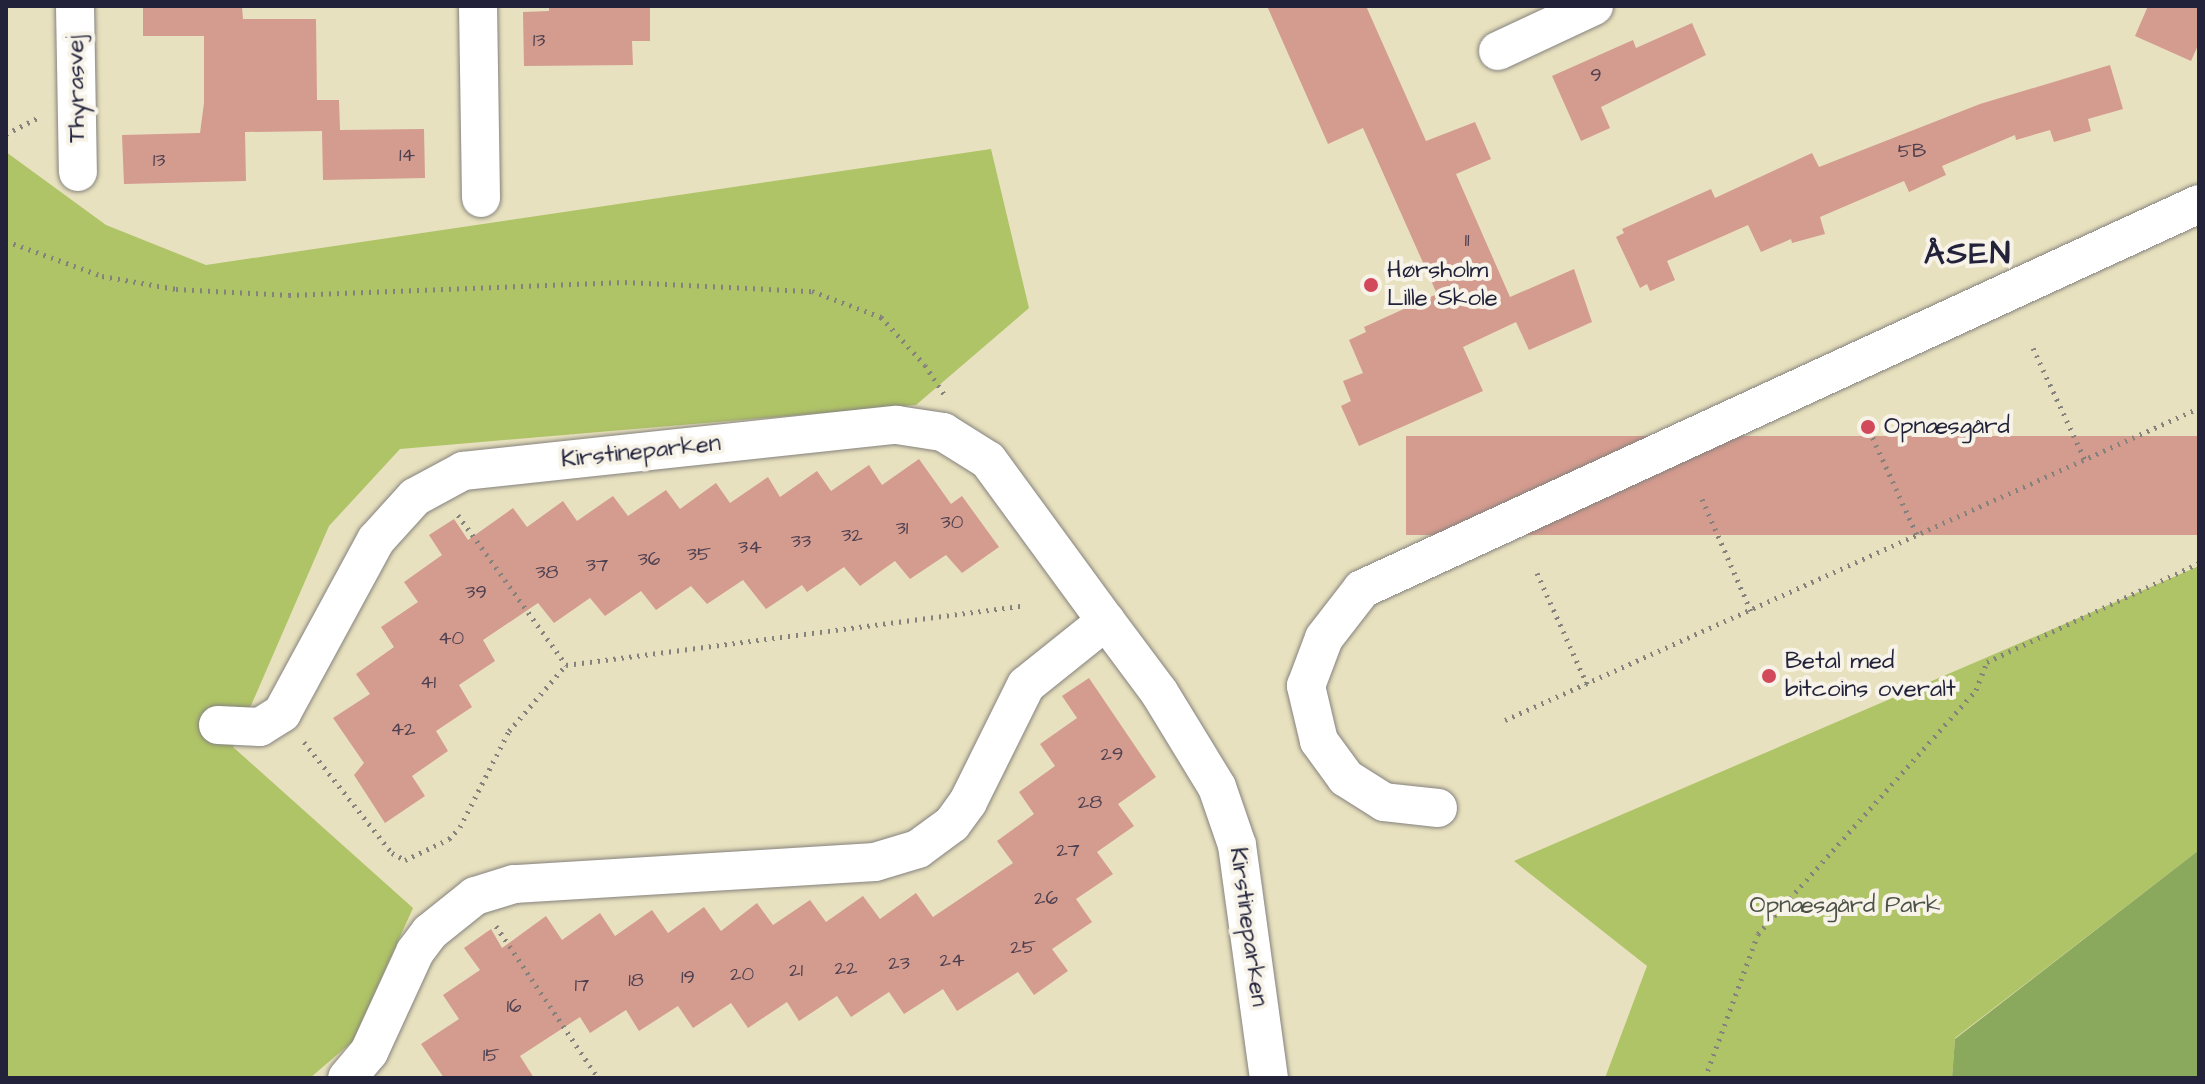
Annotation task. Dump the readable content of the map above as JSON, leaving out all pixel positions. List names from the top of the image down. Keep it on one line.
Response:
{"streets":{"street":["Thyrasvej","Kirstineparken"]},"districts":["ÅSEN"],"parks":["Opnæsgård Park"],"places":["Hørsholm Lille Skole","Opnæsgård","Betal med bitcoins overalt"],"house_numbers":["13","9","5B","14","13","11","30","31","32","33","34","35","36","37","38","39","40","41","42","29","28","27","26","25","24","23","22","21","20","19","18","17","16","15"]}
